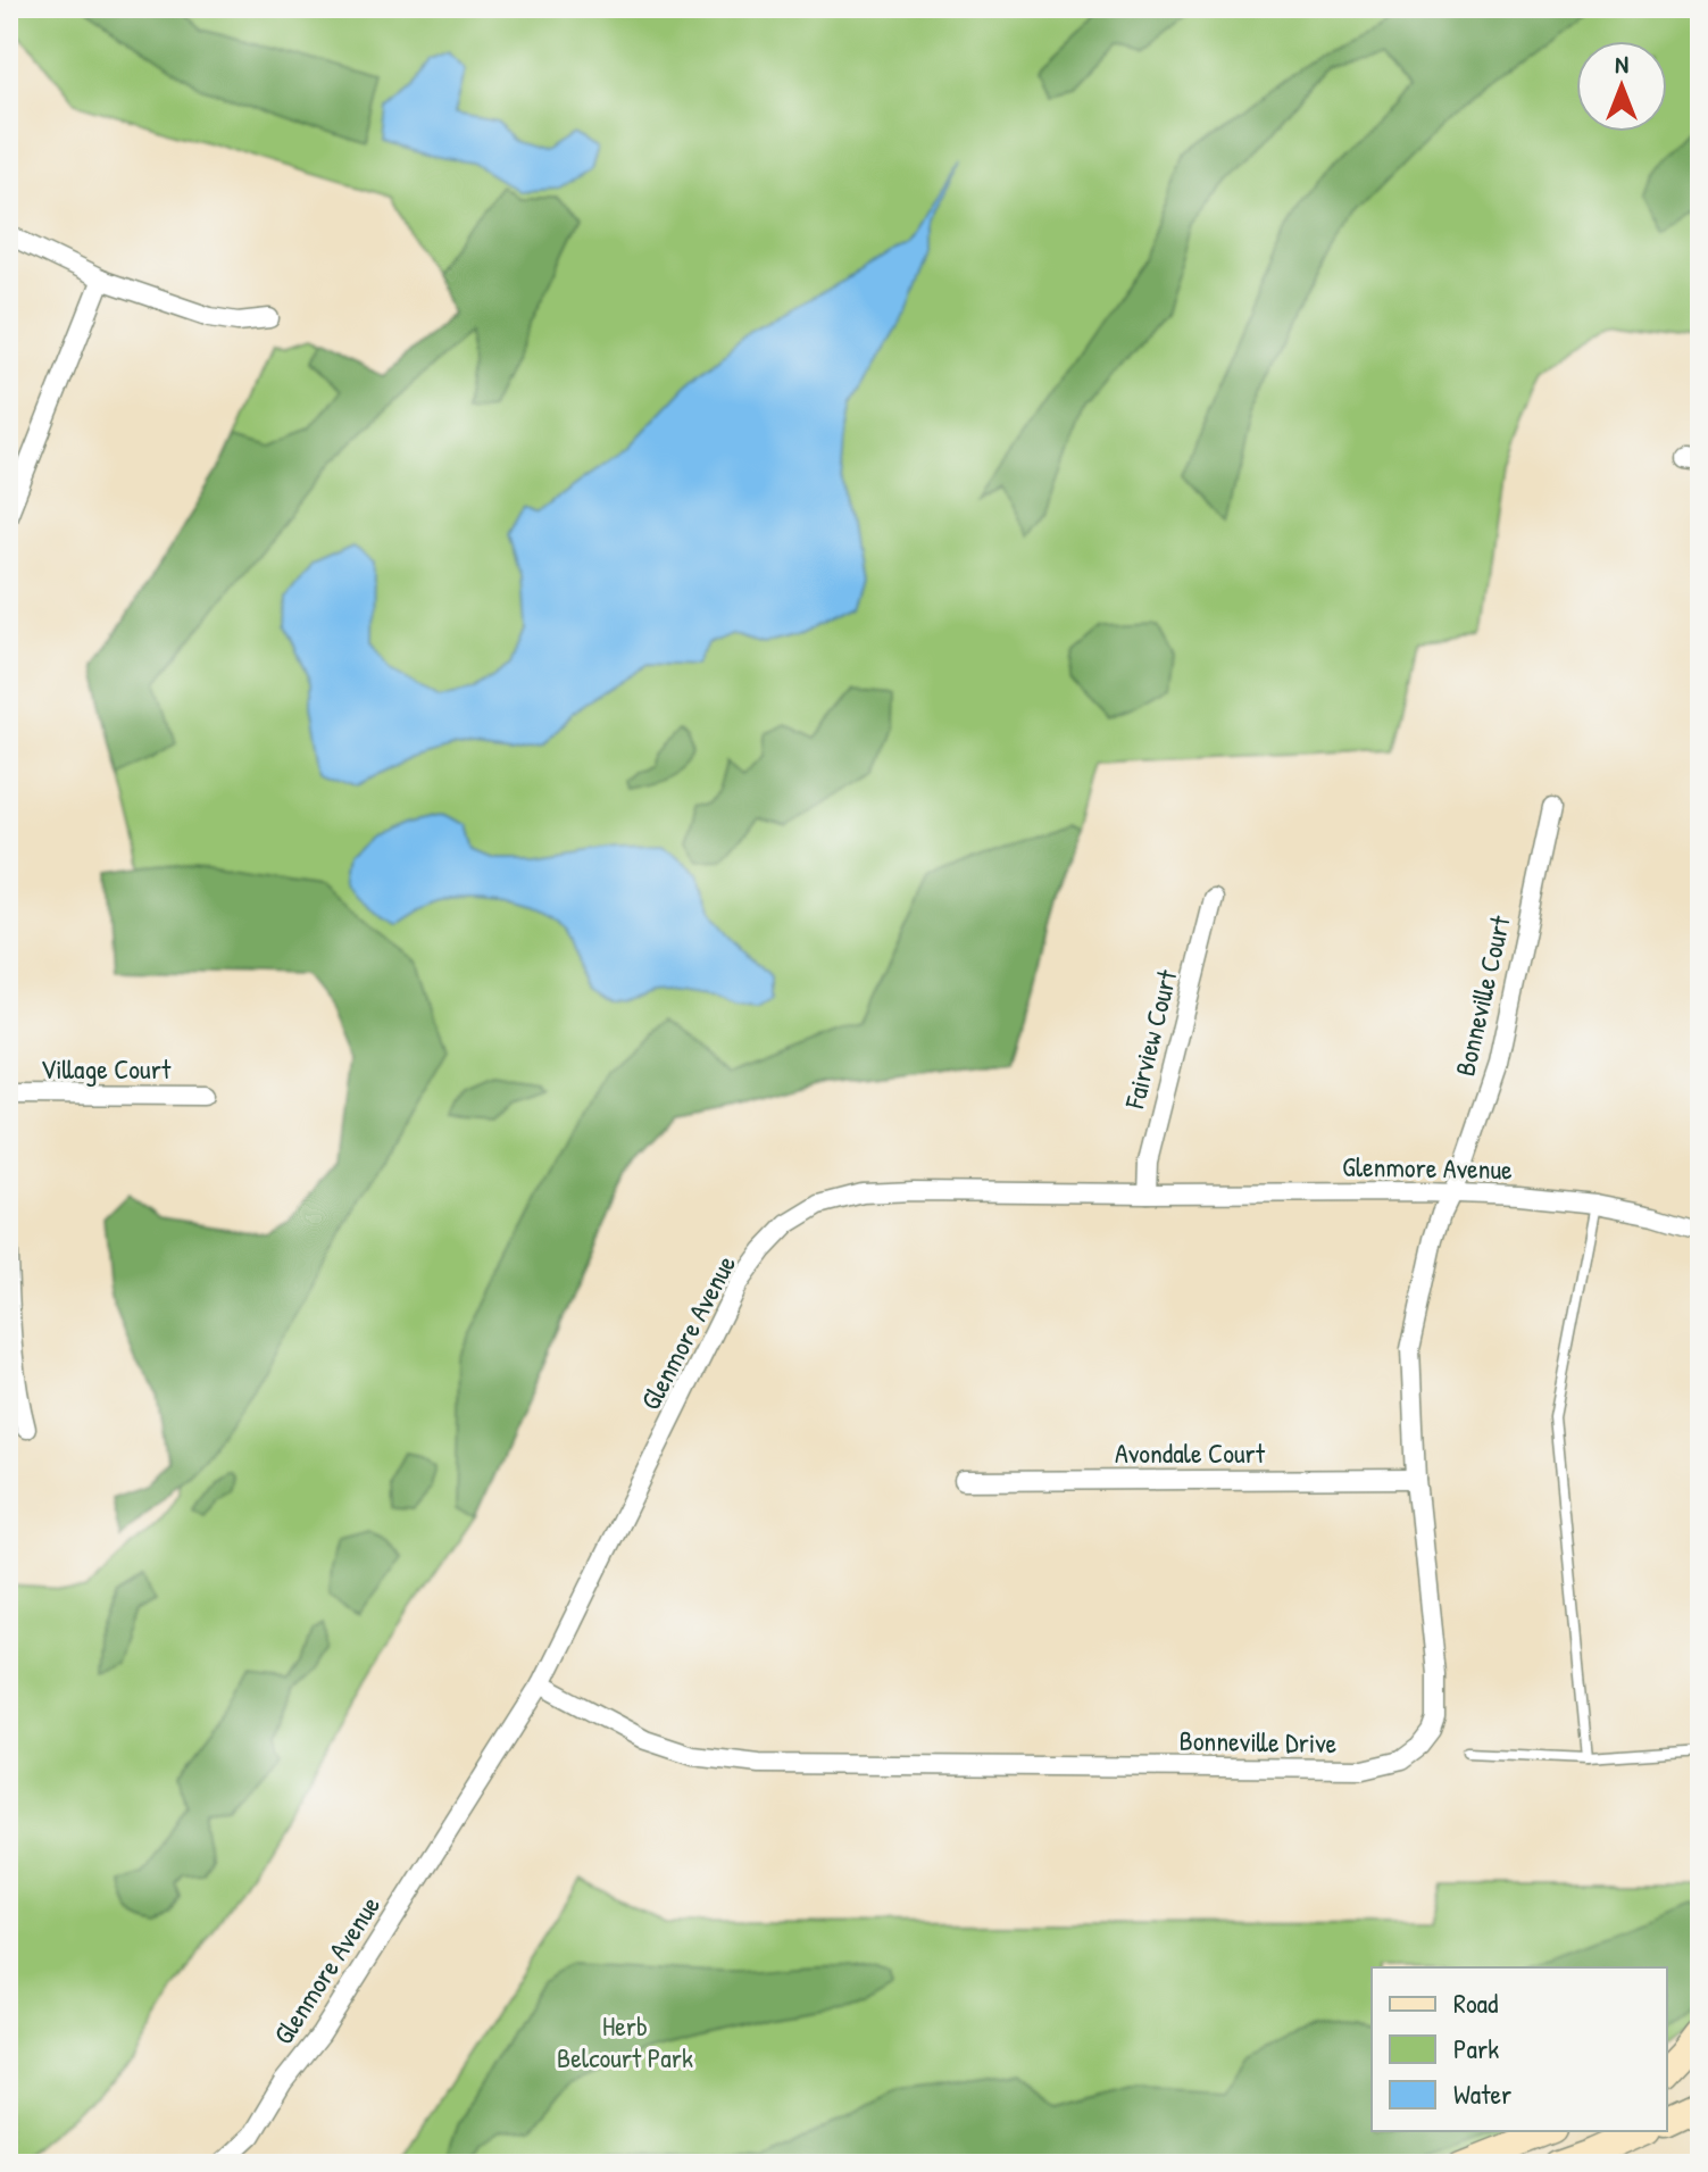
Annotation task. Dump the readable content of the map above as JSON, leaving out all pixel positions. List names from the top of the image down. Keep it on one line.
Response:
{"streets":{"street":["Bonneville Court","Fairview Court","Village Court","Glenmore Avenue","Avondale Court","Bonneville Drive"]},"crossings":[["Bonneville Court","Glenmore Avenue"],["Bonneville Court","Bonneville Drive"],["Fairview Court","Glenmore Avenue"],["Glenmore Avenue","Bonneville Drive"],["Avondale Court","Bonneville Drive"]],"parks":["Herb Belcourt Park"],"legend":["Road","Park","Water"],"north":"top"}
